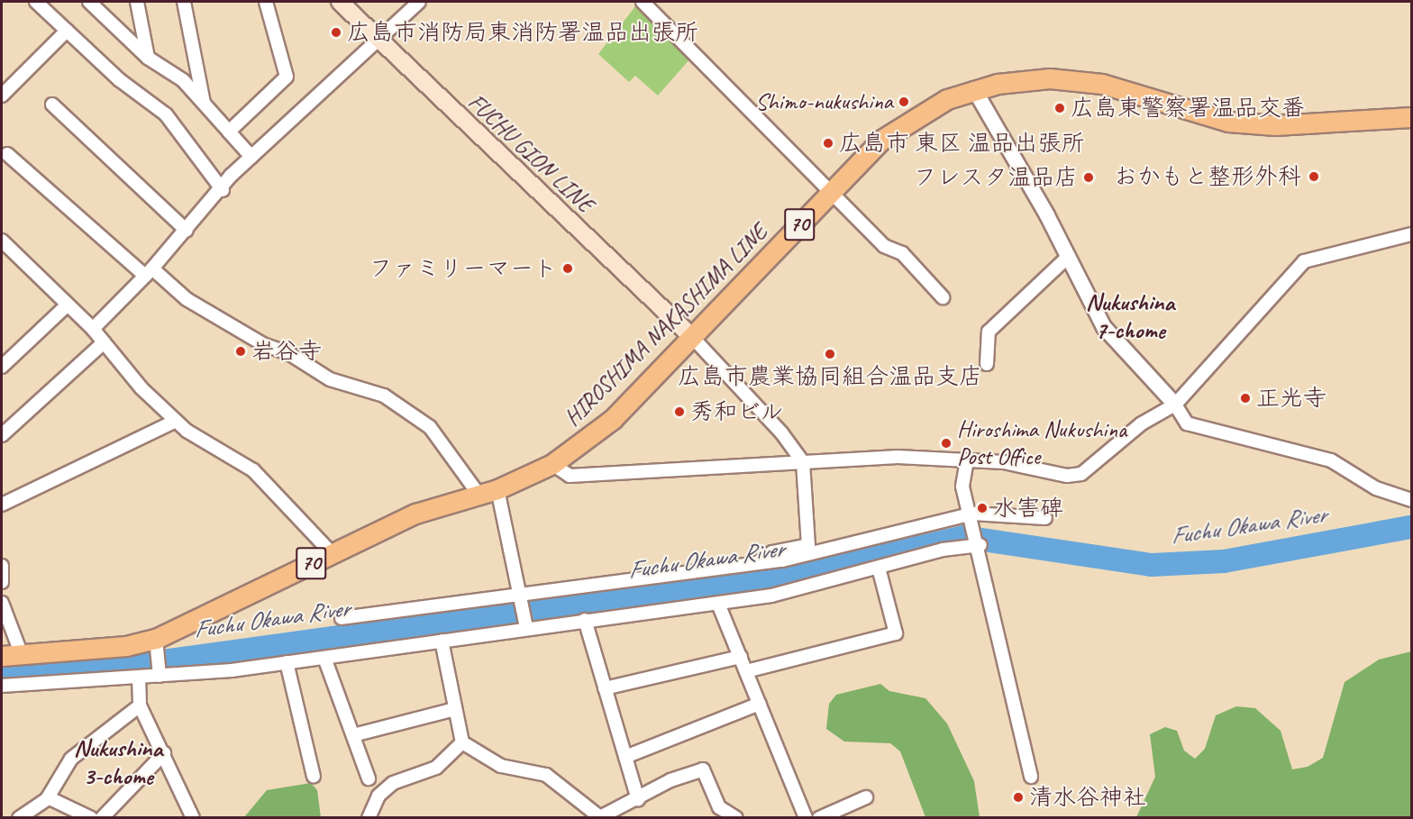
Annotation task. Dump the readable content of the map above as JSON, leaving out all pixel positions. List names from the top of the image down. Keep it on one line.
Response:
{"streets":{"main road":["FUCHU GION LINE","70","HIROSHIMA NAKASHIMA LINE"]},"crossings":[["FUCHU GION LINE","HIROSHIMA NAKASHIMA LINE"]],"districts":["Nukushina 7-chome","Nukushina 3-chome"],"water":["Fuchu Okawa River"],"places":["広島市消防局東消防署温品出張所","Shimo-nukushina","広島東警察署温品交番","広島市 東区 温品出張所","おかもと整形外科","フレスタ温品店","ファミリーマート","岩谷寺","広島市農業協同組合温品支店","正光寺","秀和ビル","Hiroshima Nukushina Post Office","水害碑","清水谷神社"]}
